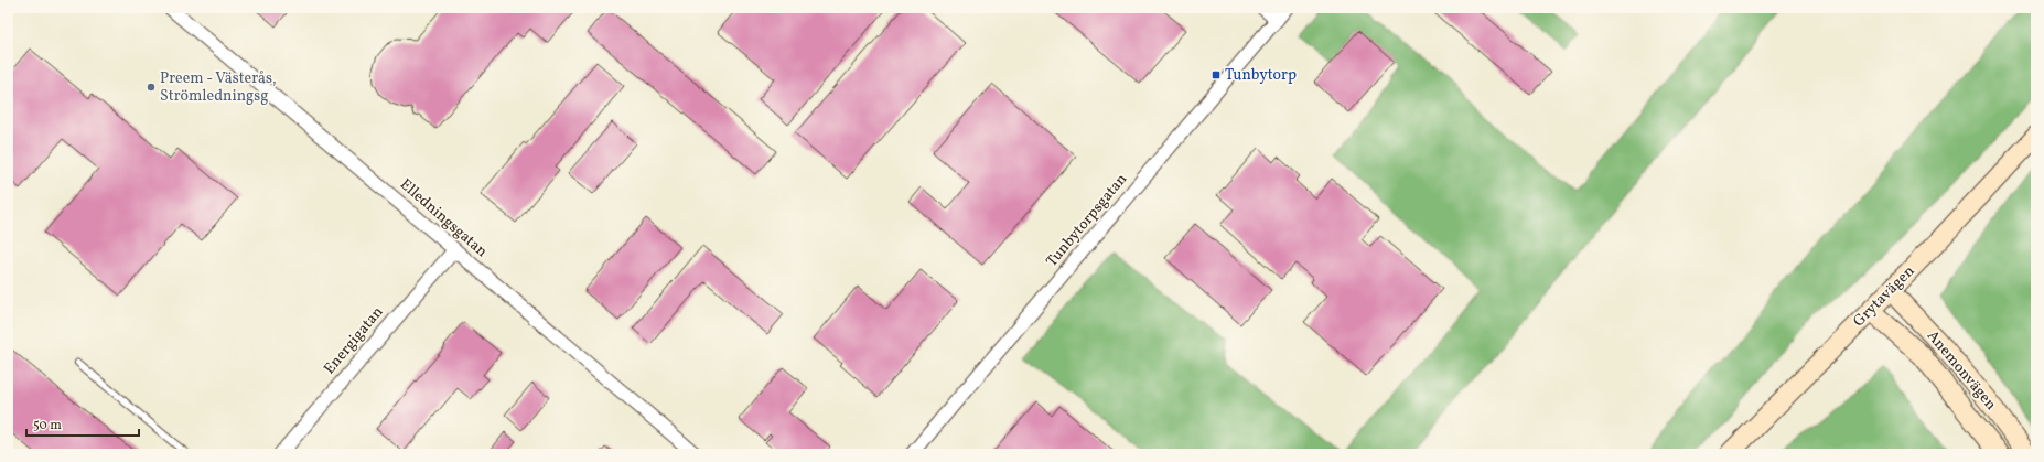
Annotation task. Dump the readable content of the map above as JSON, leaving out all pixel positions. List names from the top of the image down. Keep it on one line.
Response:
{"streets":{"street":["Elledningsgatan","Tunbytorpsgatan","Grytavägen","Energigatan","Anemonvägen"]},"crossings":[["Elledningsgatan","Energigatan"],["Grytavägen","Anemonvägen"]],"places":{"transit":["Tunbytorp"],"other":["Preem - Västerås, Strömledningsg"]},"scale_bar":"50 m"}
